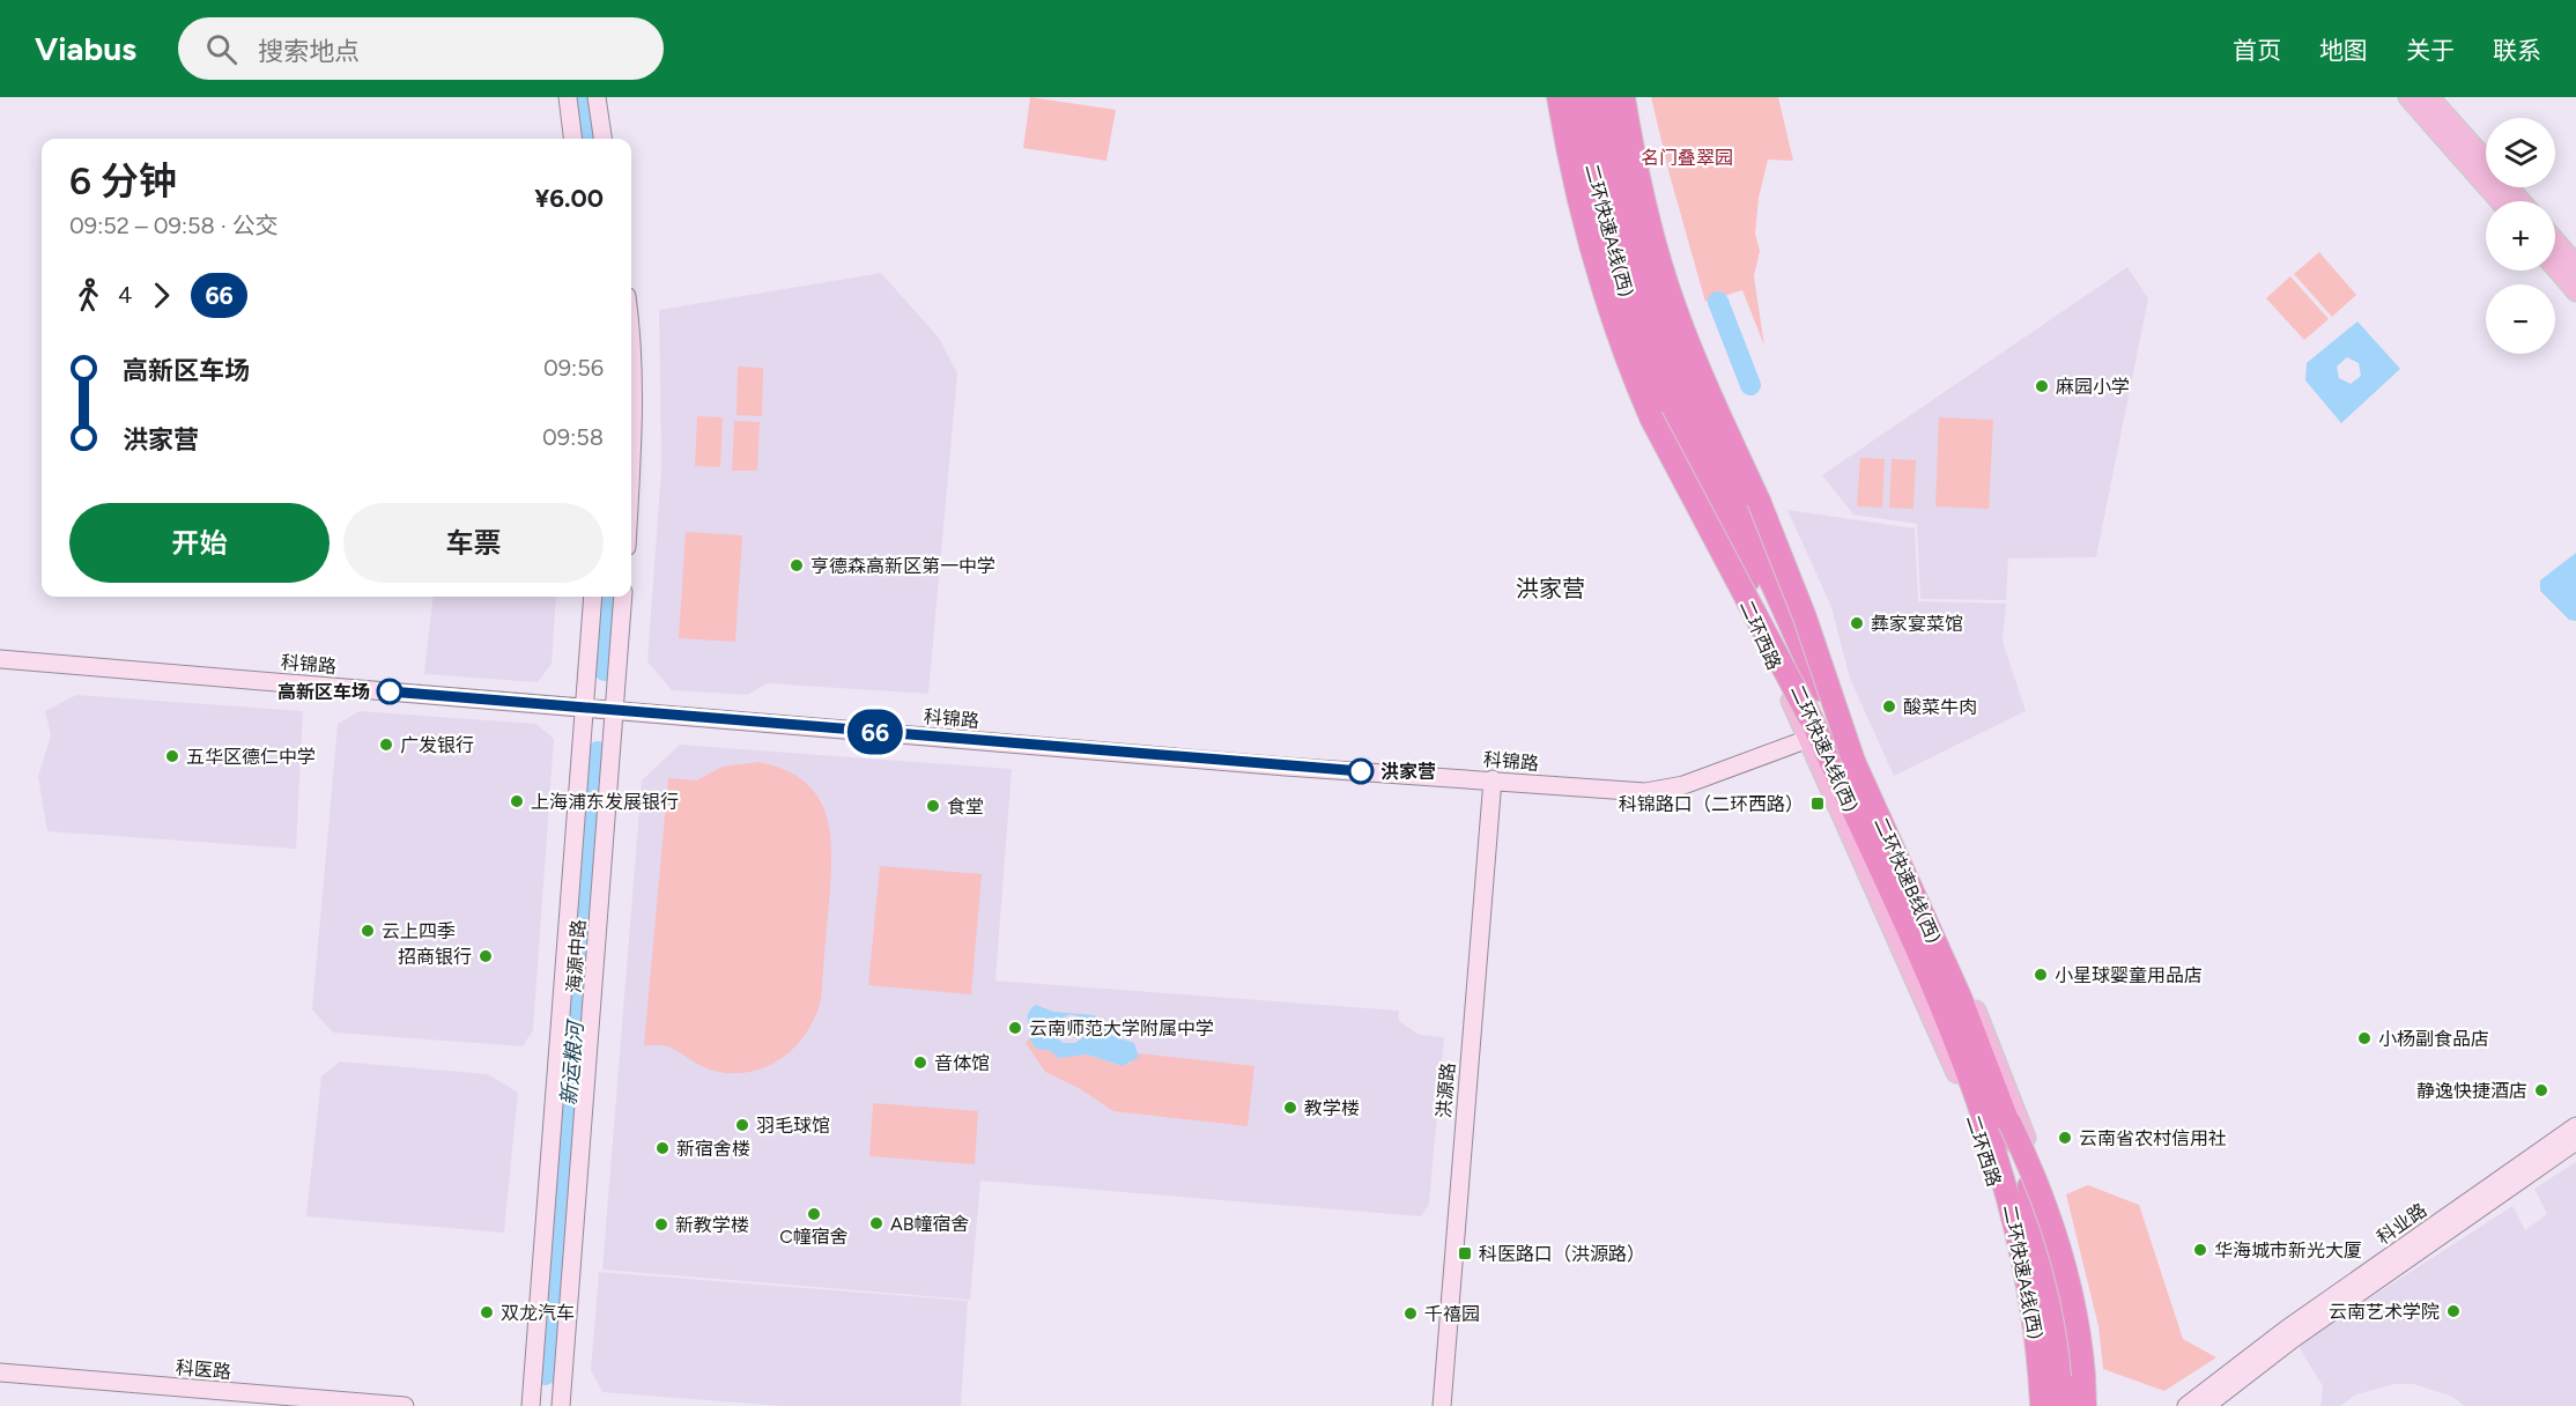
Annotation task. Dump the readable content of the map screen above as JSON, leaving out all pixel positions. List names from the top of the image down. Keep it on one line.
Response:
{"streets":{"highway":["二环快速A线(西)","二环快速B线(西)"],"main road":["二环西路"],"street":["科锦路","海源中路","洪源路","科业路","科医路"]},"crossings":[["二环快速A线(西)","二环西路"],["二环快速A线(西)","科锦路"],["二环西路","科锦路"],["科锦路","海源中路"],["科锦路","洪源路"]],"districts":["洪家营"],"water":["新运粮河"],"parks":["名门叠翠园"],"places":{"other":["麻园小学","亨德森高新区第一中学","彝家宴菜馆","高新区车场","酸菜牛肉","广发银行","五华区德仁中学","洪家营","上海浦东发展银行","食堂","云上四季","招商银行","小星球婴童用品店","云南师范大学附属中学","小杨副食品店","音体馆","静逸快捷酒店","教学楼","羽毛球馆","云南省农村信用社","新宿舍楼","C幢宿舍","AB幢宿舍","新教学楼","华海城市新光大厦","云南艺术学院","双龙汽车","千禧园"],"transit":["科锦路口（二环西路）","科医路口（洪源路）"]},"lines":["bus line 66"],"page":{"header":"Viabus","search":"搜索地点","nav":["首页","地图","关于","联系"],"on_map":"66","map_buttons":["+","−"],"heading":["6 分钟","09:52 – 09:58 · 公交","¥6.00"],"legs":["4","66"],"list":[{"name":"高新区车场","value":"09:56"},{"name":"洪家营","value":"09:58"}],"buttons":["开始","车票"]}}
